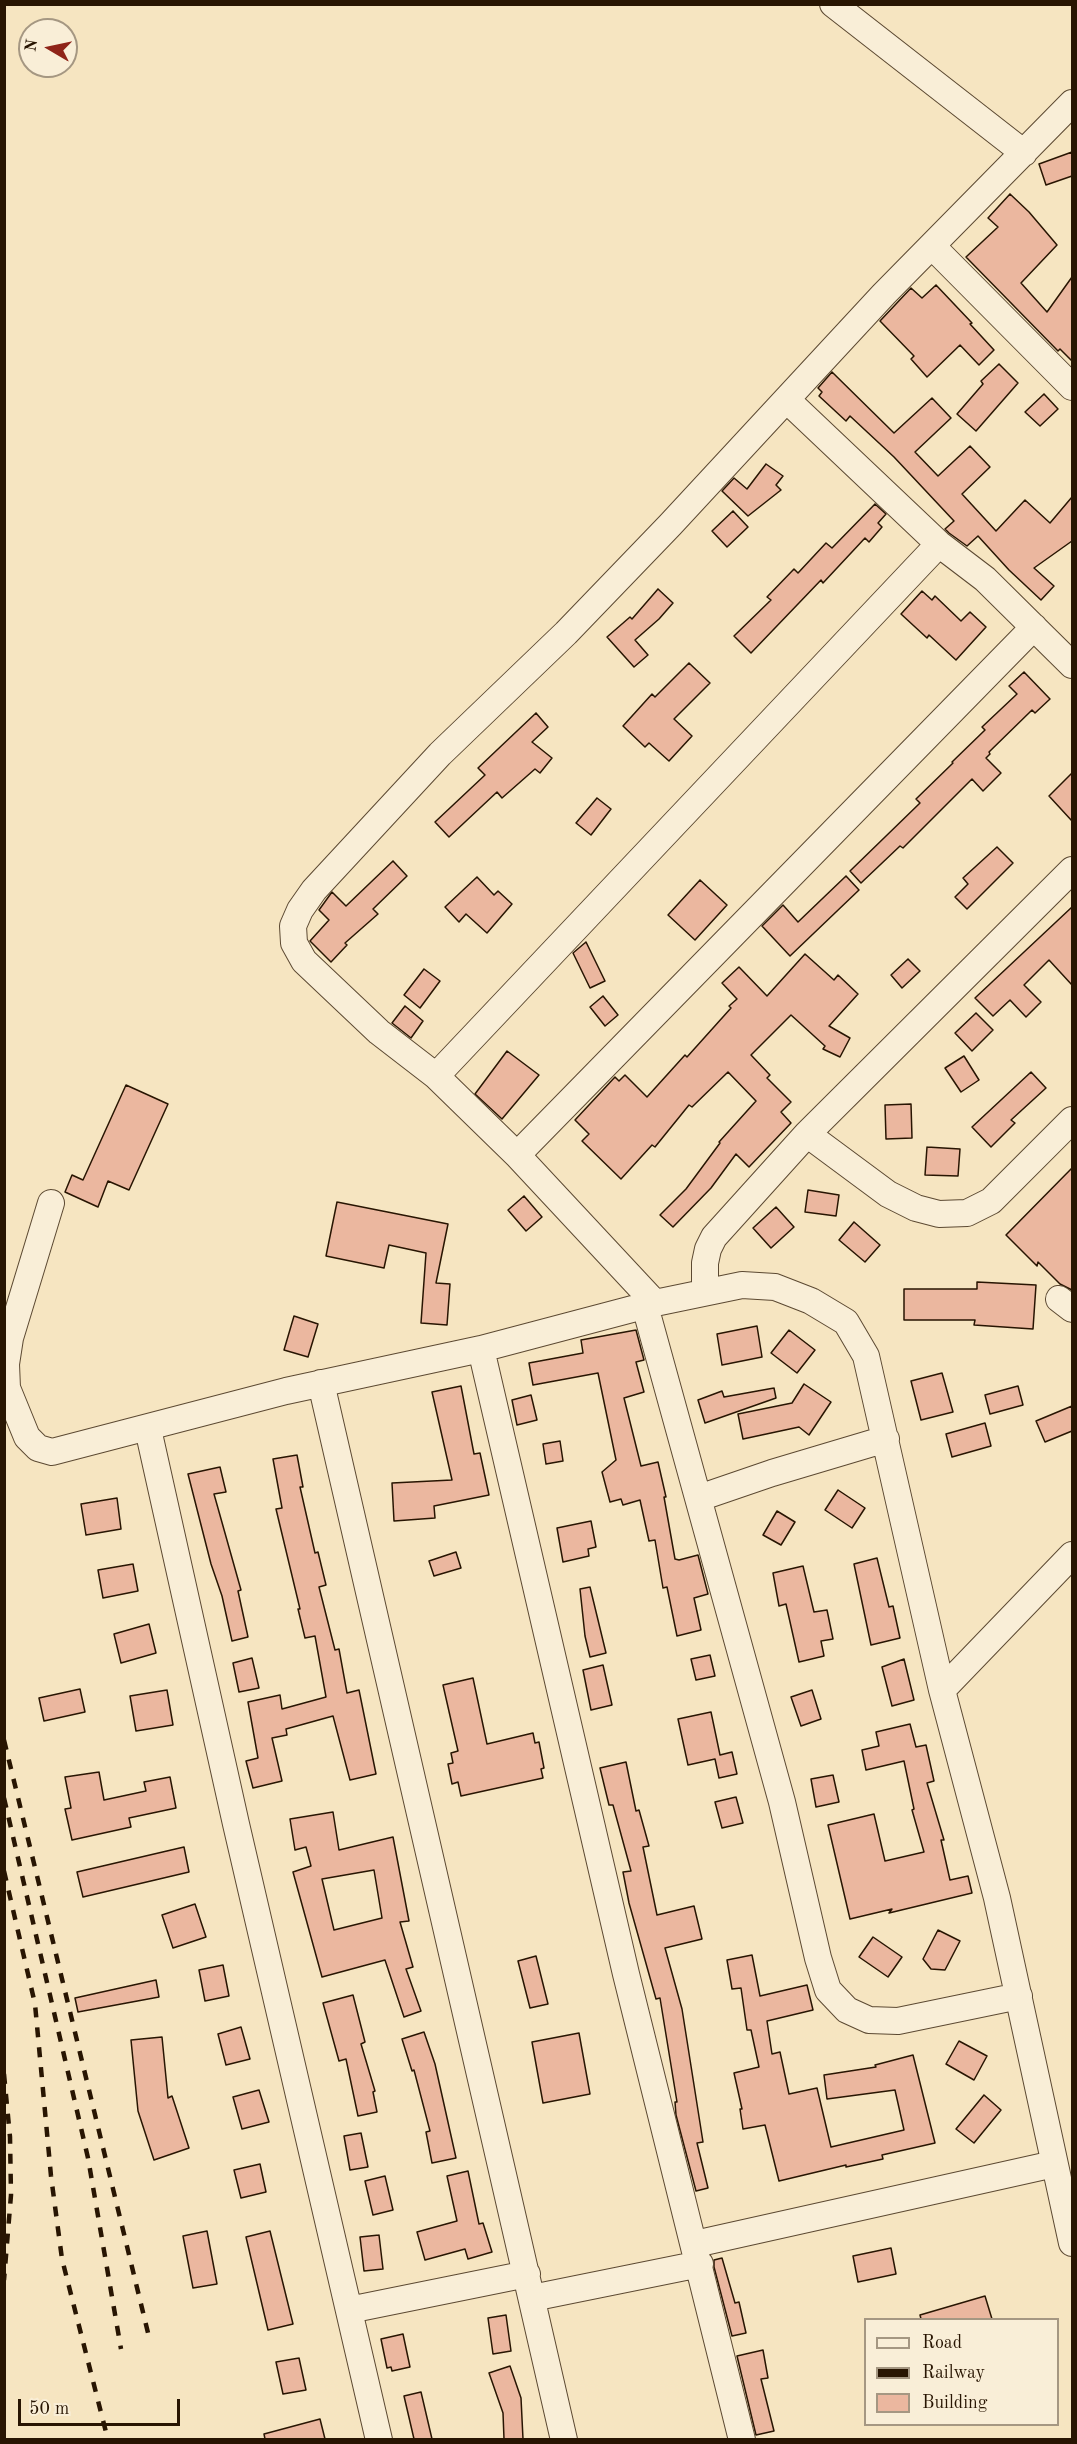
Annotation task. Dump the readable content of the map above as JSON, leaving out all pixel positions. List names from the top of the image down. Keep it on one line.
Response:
{"legend":["Road","Railway","Building"],"scale_bar":"50 m","north":"left"}
